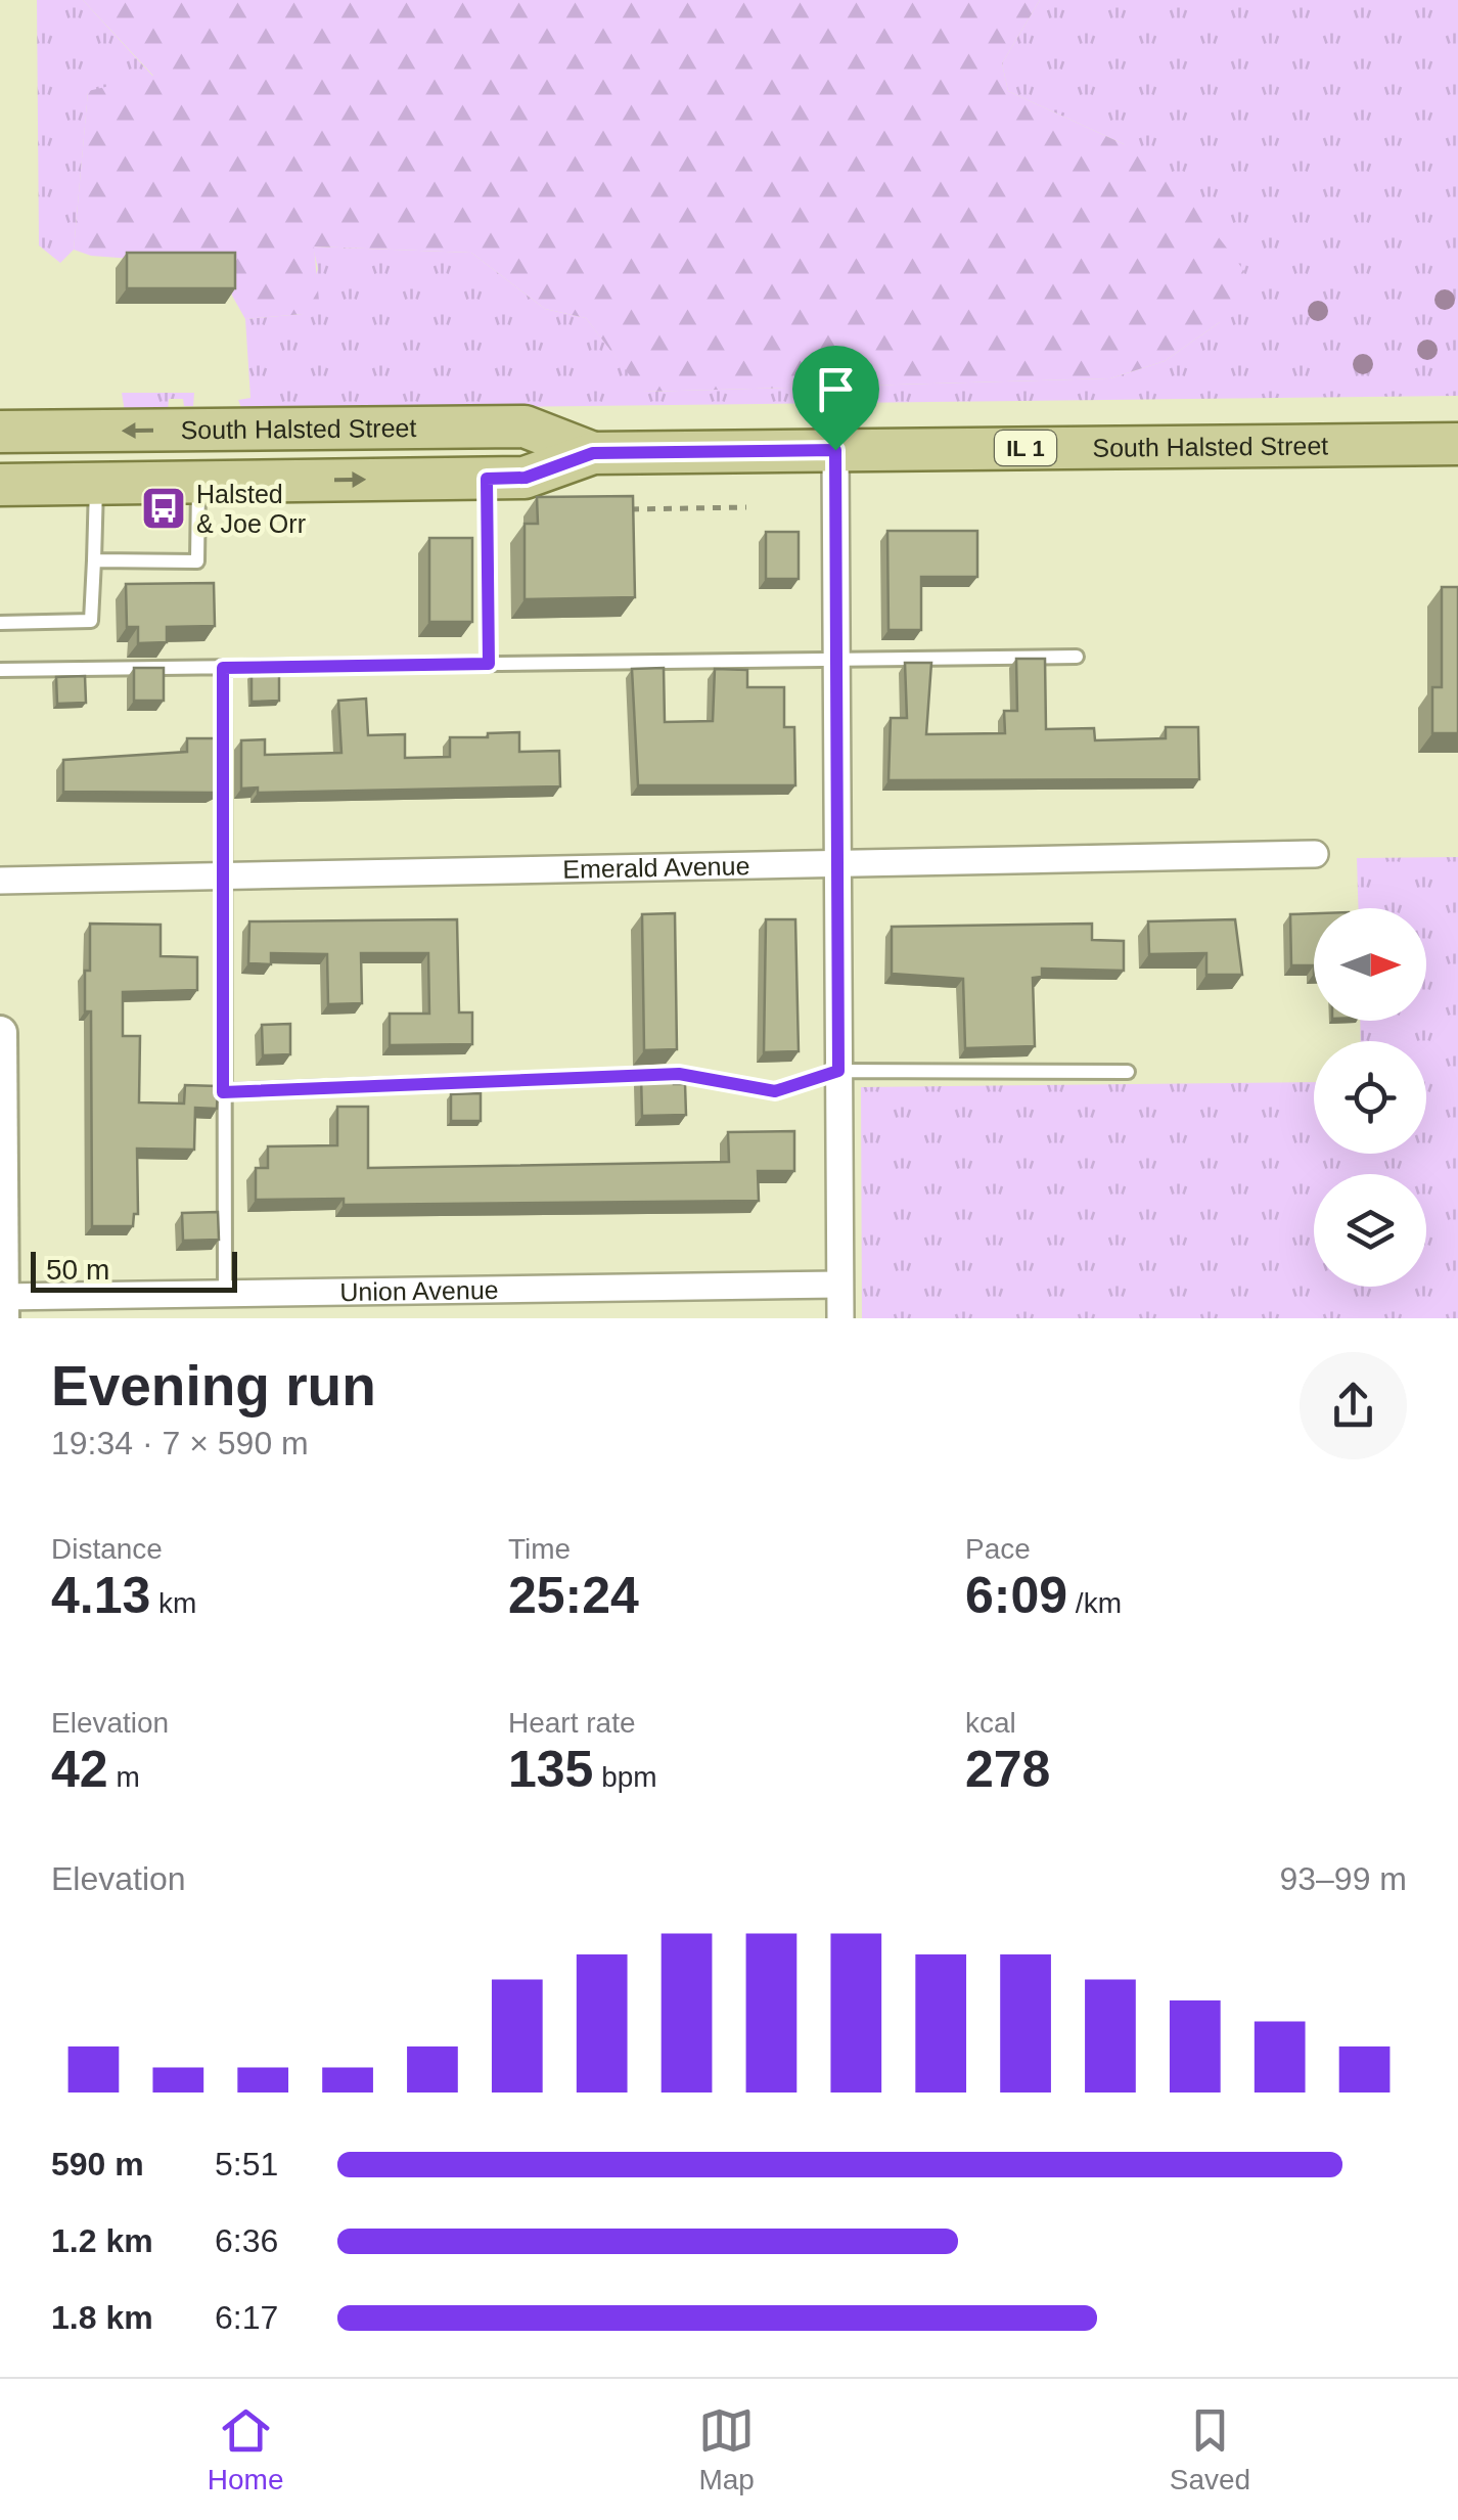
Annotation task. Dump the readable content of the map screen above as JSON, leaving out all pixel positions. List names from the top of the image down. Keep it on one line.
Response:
{"streets":{"main road":["South Halsted Street","IL 1"],"street":["Emerald Avenue","Union Avenue"]},"places":{"bus stop":["Halsted & Joe Orr"]},"scale_bar":"50 m","north":"right","page":{"scale":"50 m","heading":["Evening run","19:34 · 7 × 590 m"],"stats":[["Distance","4.13 km"],["Time","25:24"],["Pace","6:09 /km"],["Elevation","42 m"],["Heart rate","135 bpm"],["kcal","278"]],"chart":["Elevation","93–99 m"],"list":[{"name":"590 m","note":"5:51"},{"name":"1.2 km","note":"6:36"},{"name":"1.8 km","note":"6:17"}],"tabs":["Home","Map","Saved"]}}
